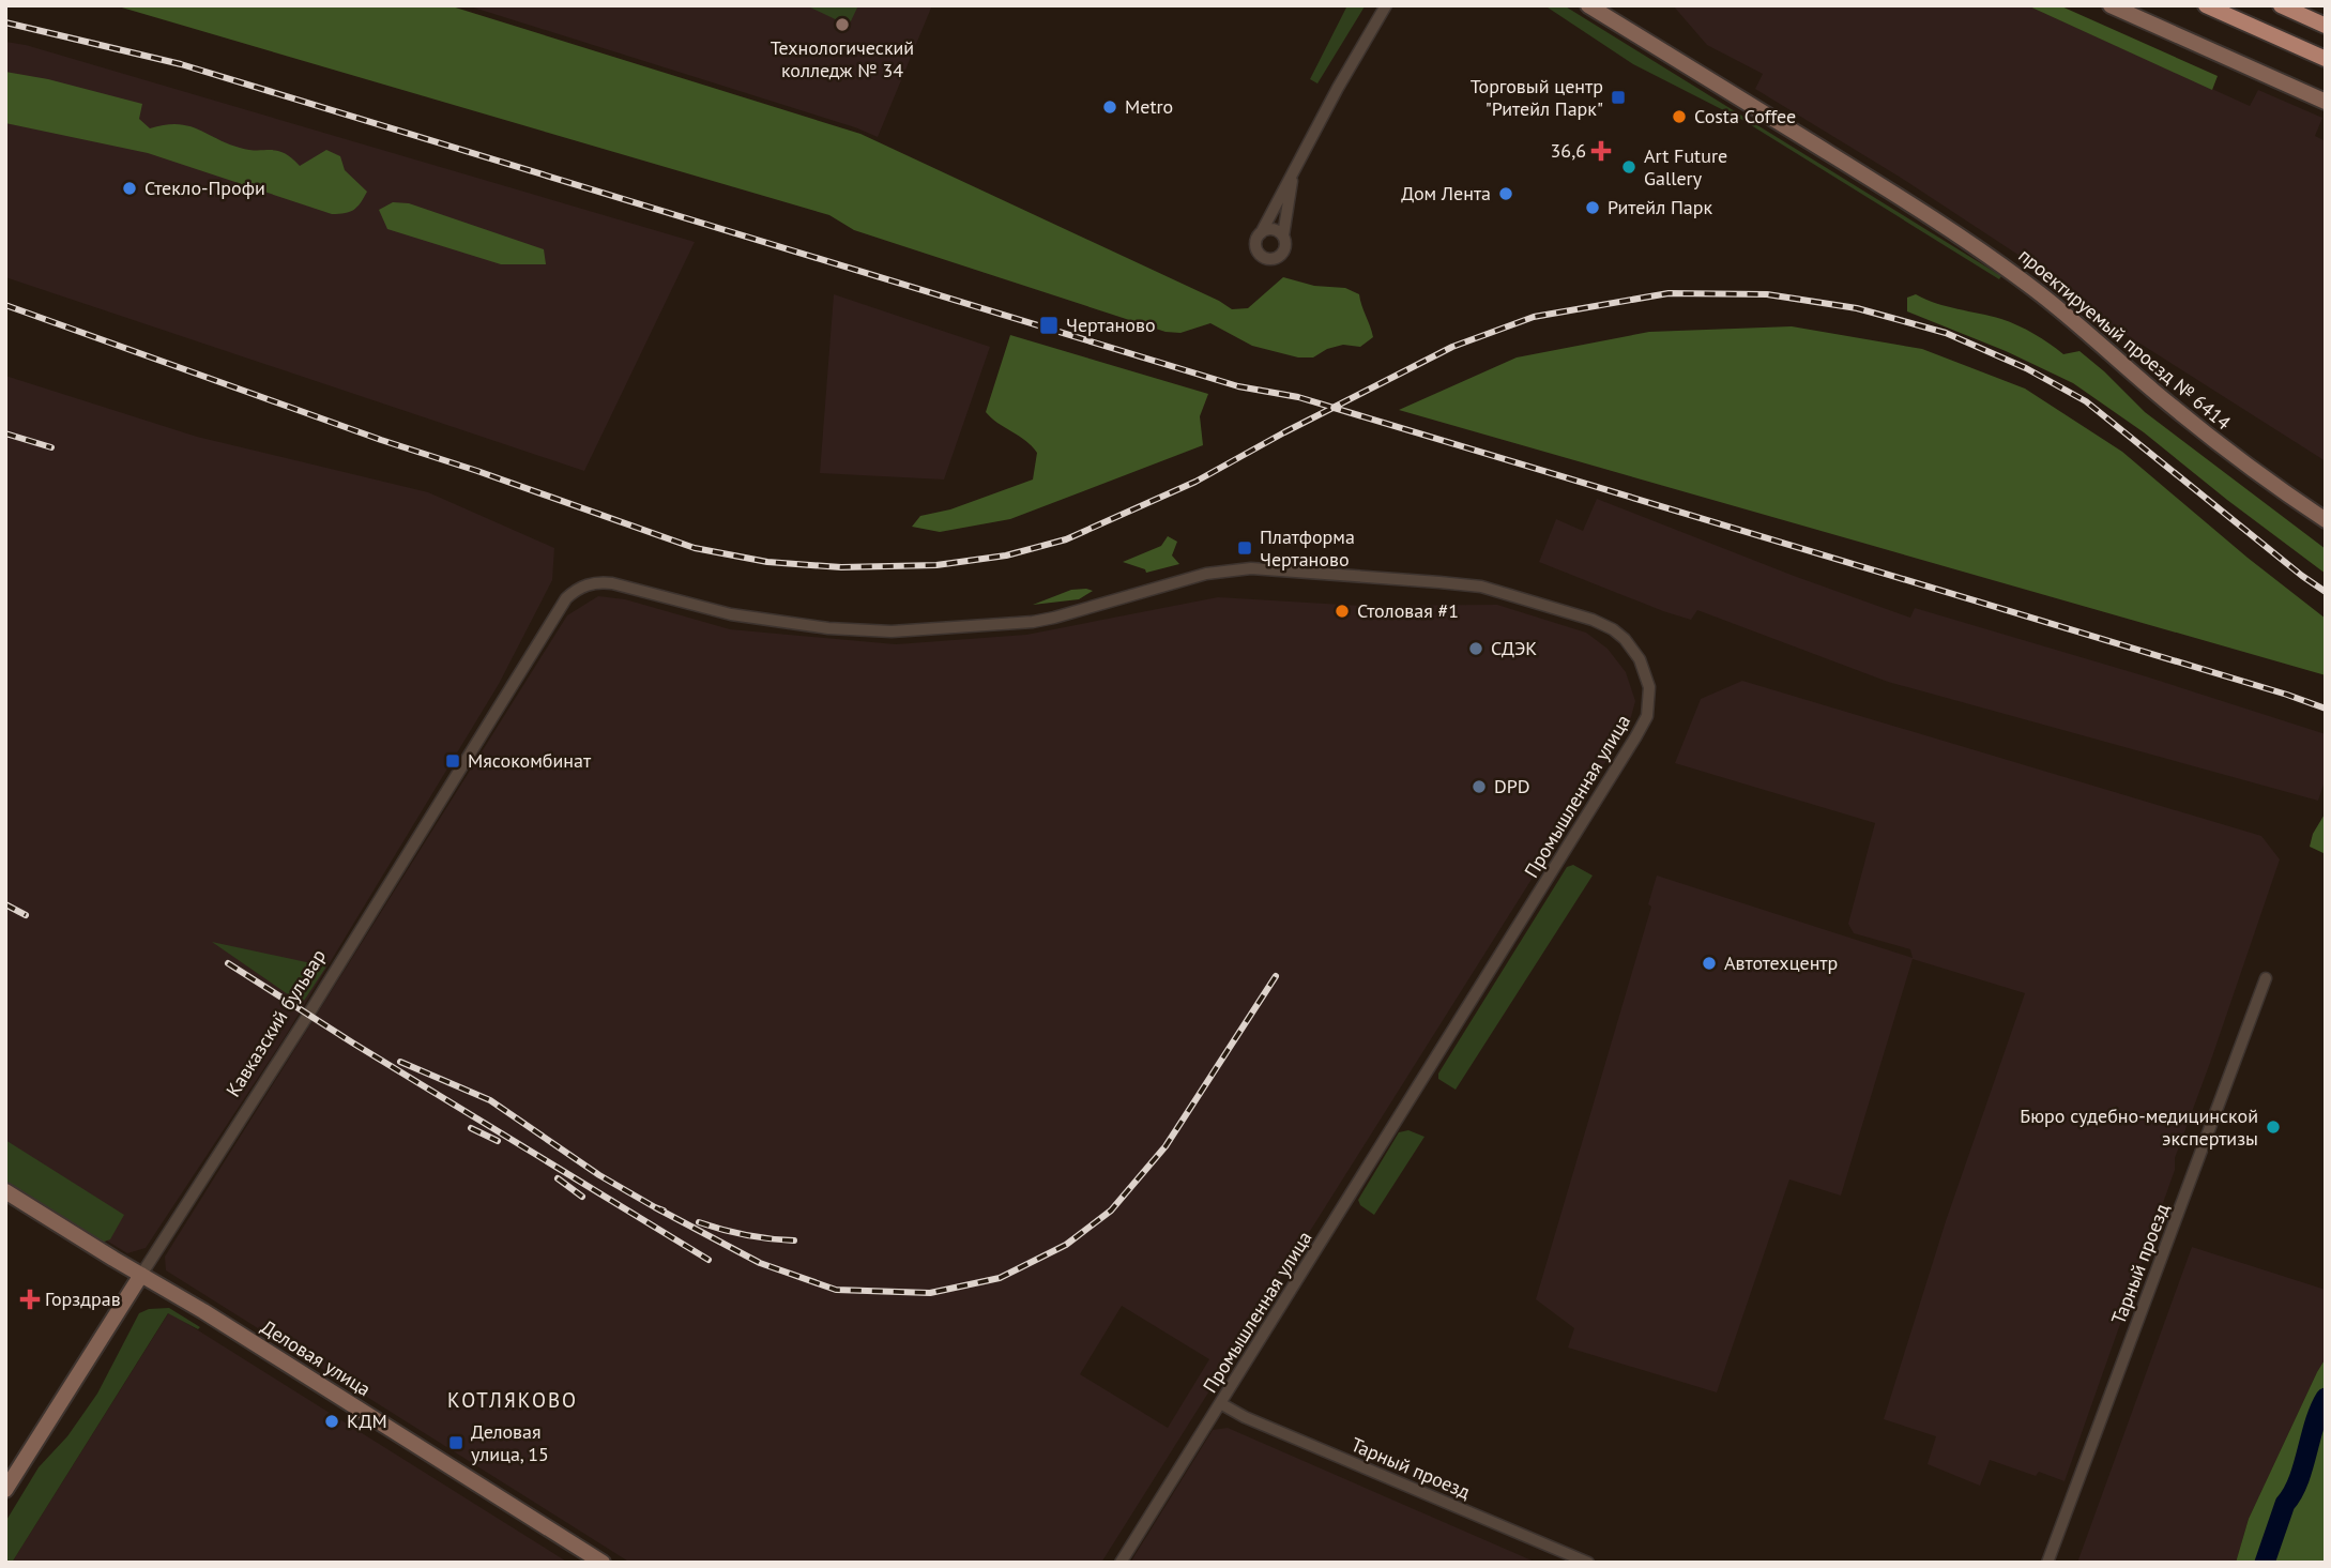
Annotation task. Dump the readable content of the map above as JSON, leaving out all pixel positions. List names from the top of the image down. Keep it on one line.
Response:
{"streets":{"main road":["проектируемый проезд № 6414","Кавказский бульвар","Деловая улица"],"street":["Промышленная улица","Тарный проезд"]},"crossings":[["Промышленная улица","Кавказский бульвар"],["Промышленная улица","Тарный проезд"],["Кавказский бульвар","Деловая улица"]],"districts":["КОТЛЯКОВО"],"places":{"other":["Технологический колледж № 34","Metro","Costa Coffee","Art Future Gallery","Стекло-Профи","Дом Лента","Ритейл Парк","Столовая #1","СДЭК","DPD","Автотехцентр","Бюро судебно-медицинской экспертизы","КДМ"],"transit":["Торговый центр \"Ритейл Парк\"","Чертаново","Платформа Чертаново","Мясокомбинат","Деловая улица, 15"],"health":["36,6","Горздрав"]}}
